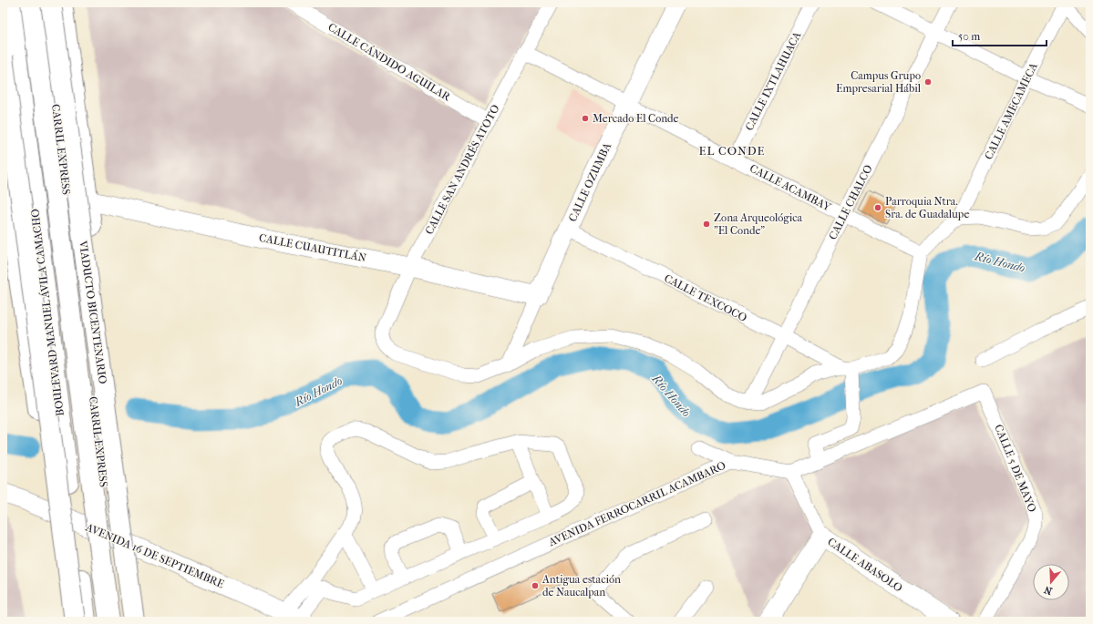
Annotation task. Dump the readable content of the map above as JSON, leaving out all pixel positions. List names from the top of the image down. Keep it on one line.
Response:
{"streets":{"main road":["CARRIL EXPRESS","BOULEVARD MANUEL ÁVILA CAMACHO","VIADUCTO BICENTENARIO"],"street":["CALLE CÁNDIDO AGUILAR","CALLE IXTLAHUACA","CALLE AMECAMECA","CALLE SAN ANDRÉS ATOTO","CALLE OZUMBA","CALLE ACAMBAY","CALLE CHALCO","CALLE CUAUTITLÁN","CALLE TEXCOCO","CALLE 5 DE MAYO","AVENIDA FERROCARRIL ACAMBARO","AVENIDA 16 DE SEPTIEMBRE","CALLE ABASOLO"]},"crossings":[["CALLE CÁNDIDO AGUILAR","CALLE SAN ANDRÉS ATOTO"],["CALLE IXTLAHUACA","CALLE ACAMBAY"],["CALLE SAN ANDRÉS ATOTO","CALLE OZUMBA"],["CALLE SAN ANDRÉS ATOTO","CALLE ACAMBAY"],["CALLE SAN ANDRÉS ATOTO","CALLE CUAUTITLÁN"],["CALLE OZUMBA","CALLE ACAMBAY"],["CALLE OZUMBA","CALLE CUAUTITLÁN"],["CALLE OZUMBA","CALLE TEXCOCO"],["CALLE ACAMBAY","CALLE CHALCO"],["CALLE CHALCO","CALLE TEXCOCO"],["AVENIDA FERROCARRIL ACAMBARO","CALLE ABASOLO"]],"districts":["EL CONDE"],"water":["Río Hondo"],"places":["Campus Grupo Empresarial Hábil","Mercado El Conde","Parroquia Ntra. Sra. de Guadalupe","Zona Arqueológica \"El Conde\"","Antigua estación de Naucalpan"],"scale_bar":"50 m","north":"bottom"}
